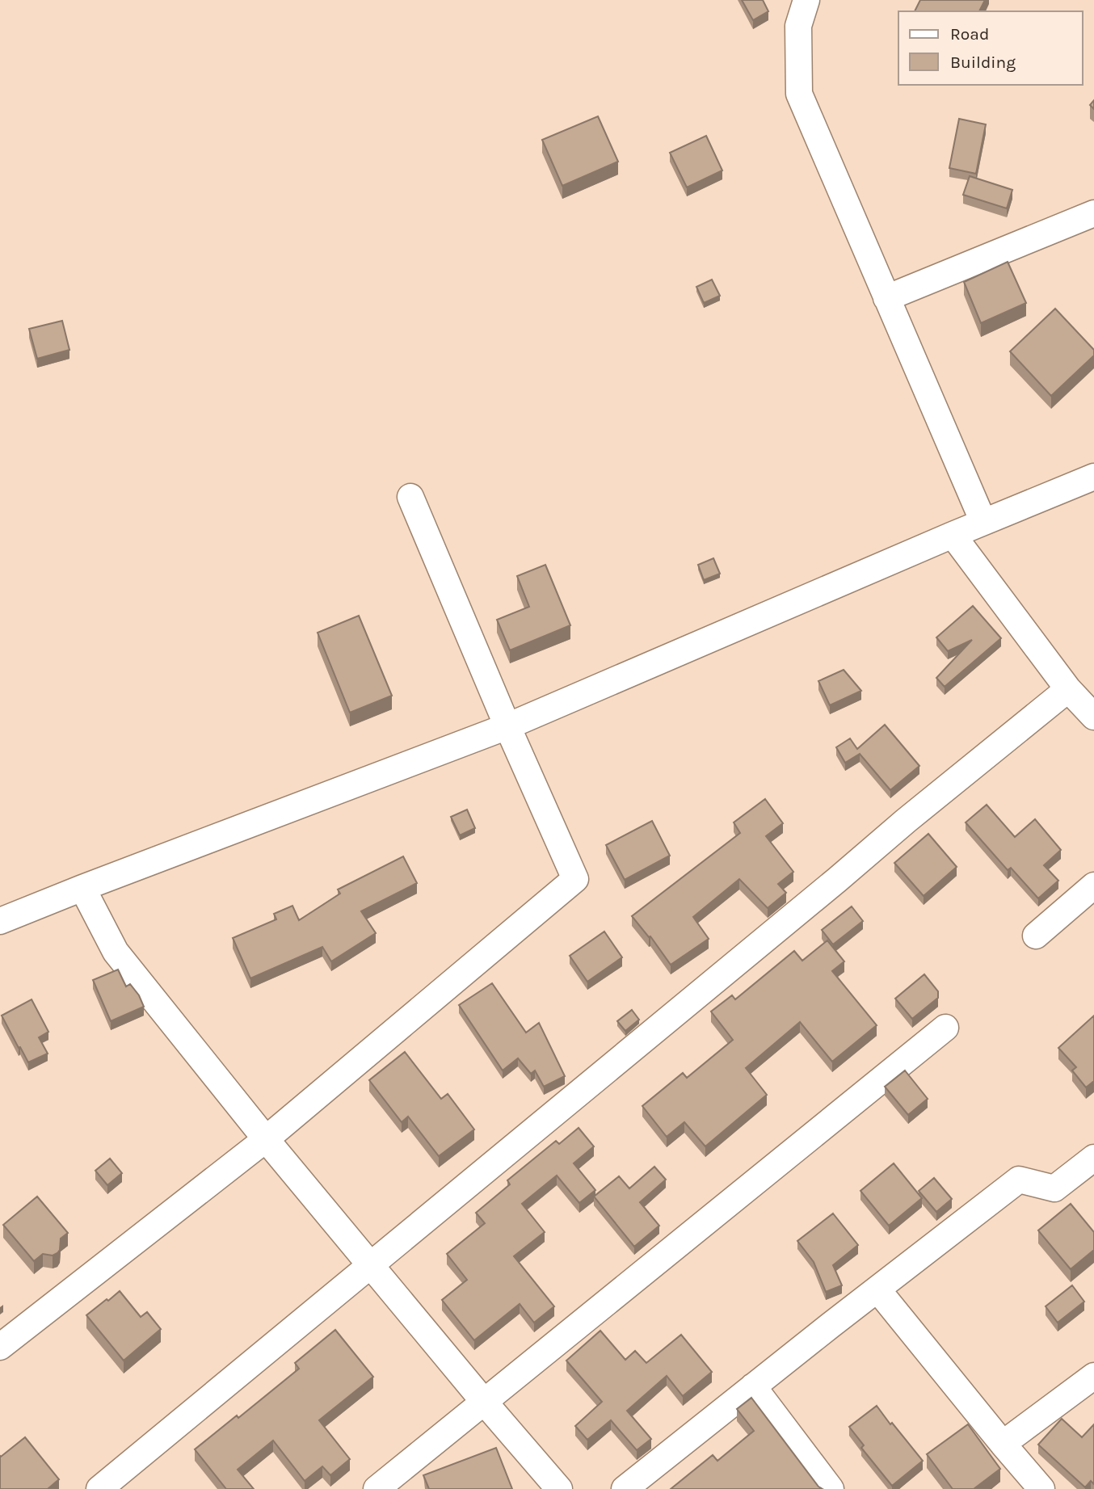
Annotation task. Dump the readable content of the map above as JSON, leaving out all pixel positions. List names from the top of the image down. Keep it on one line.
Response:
{"legend":["Road","Building"]}
